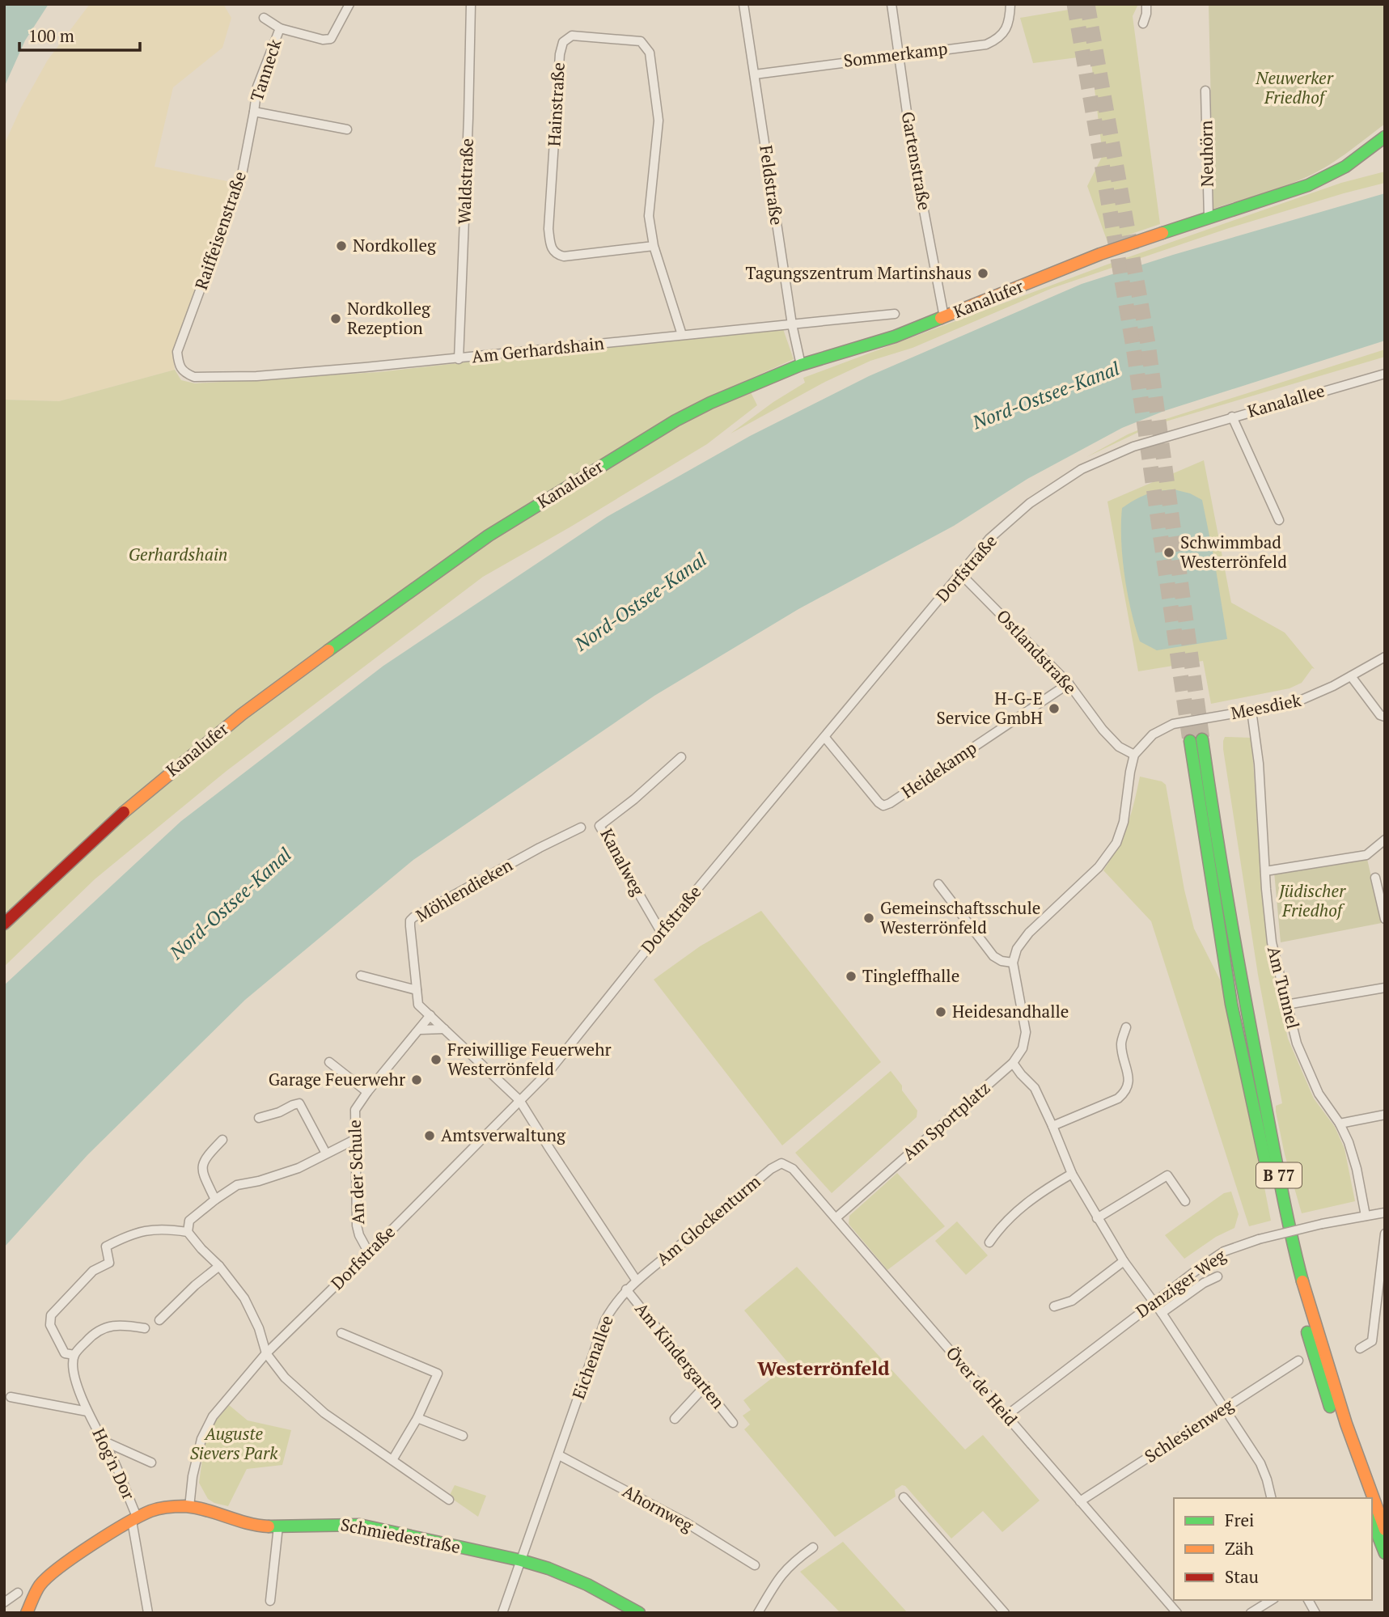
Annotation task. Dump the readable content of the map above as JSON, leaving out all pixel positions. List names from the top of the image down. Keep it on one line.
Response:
{"streets":{"main road":["Kanalufer","B 77","Schmiedestraße"],"street":["Sommerkamp","Tanneck","Hainstraße","Neuhörn","Gartenstraße","Waldstraße","Feldstraße","Raiffeisenstraße","Am Gerhardshain","Kanalallee","Dorfstraße","Ostlandstraße","Meesdiek","Heidekamp","Kanalweg","Möhlendieken","Am Tunnel","Am Sportplatz","An der Schule","Am Glockenturm","Danziger Weg","Am Kindergarten","Eichenallee","Över de Heid","Schlesienweg","Hog'n Dor","Ahornweg"]},"crossings":[["Sommerkamp","Gartenstraße"],["Sommerkamp","Feldstraße"],["Tanneck","Raiffeisenstraße"],["Hainstraße","Am Gerhardshain"],["Neuhörn","Kanalufer"],["Gartenstraße","Kanalufer"],["Waldstraße","Am Gerhardshain"],["Feldstraße","Kanalufer"],["Feldstraße","Am Gerhardshain"],["Raiffeisenstraße","Am Gerhardshain"],["Kanalallee","Dorfstraße"],["Dorfstraße","Ostlandstraße"],["Dorfstraße","Heidekamp"],["Dorfstraße","Kanalweg"],["Dorfstraße","Möhlendieken"],["Dorfstraße","An der Schule"],["Dorfstraße","Schmiedestraße"],["Ostlandstraße","Meesdiek"],["Ostlandstraße","Heidekamp"],["Meesdiek","Am Tunnel"],["Möhlendieken","An der Schule"],["Am Tunnel","Danziger Weg"],["Am Sportplatz","Över de Heid"],["Am Glockenturm","Eichenallee"],["Am Glockenturm","Över de Heid"],["Danziger Weg","Över de Heid"],["Am Kindergarten","Eichenallee"],["Eichenallee","Ahornweg"],["Eichenallee","Schmiedestraße"],["Över de Heid","Schlesienweg"],["Hog'n Dor","Schmiedestraße"]],"districts":["Westerrönfeld"],"water":["Nord-Ostsee-Kanal"],"parks":["Neuwerker Friedhof","Gerhardshain","Jüdischer Friedhof","Auguste Sievers Park"],"places":["Nordkolleg","Tagungszentrum Martinshaus","Nordkolleg Rezeption","Schwimmbad Westerrönfeld","H-G-E Service GmbH","Gemeinschaftsschule Westerrönfeld","Tingleffhalle","Heidesandhalle","Freiwillige Feuerwehr Westerrönfeld","Garage Feuerwehr","Amtsverwaltung"],"legend":["Frei","Zäh","Stau"],"scale_bar":"100 m"}
